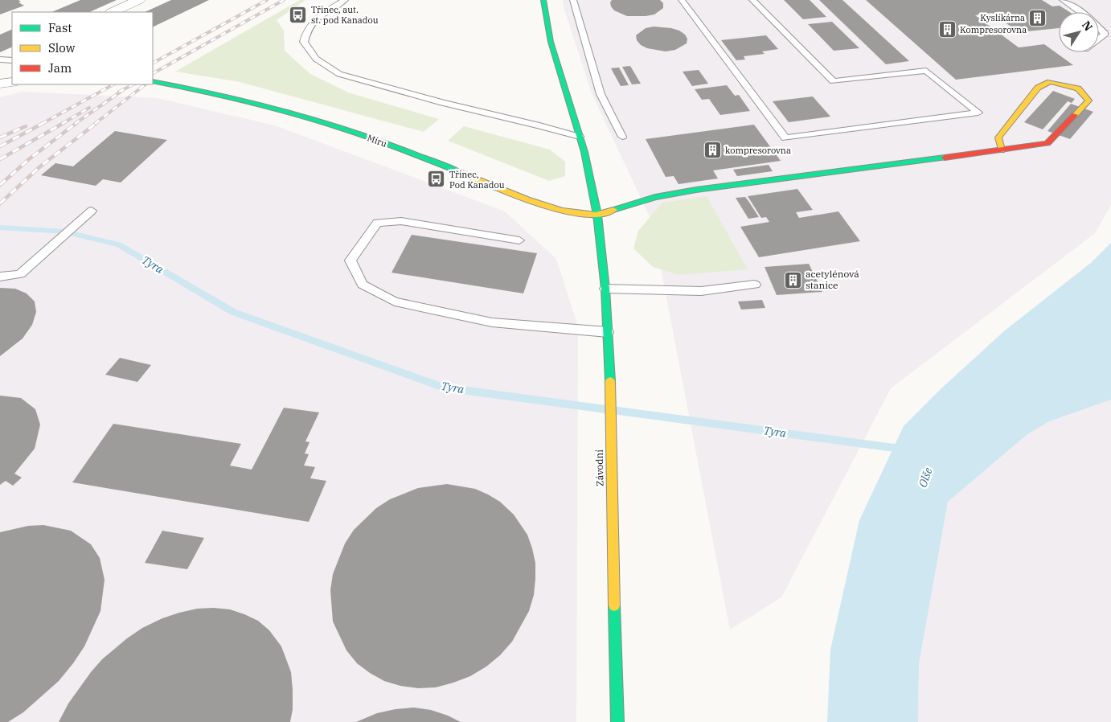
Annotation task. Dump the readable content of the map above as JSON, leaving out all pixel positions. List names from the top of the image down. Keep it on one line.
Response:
{"streets":{"street":["Míru","Závodní"]},"crossings":[["Míru","Závodní"]],"water":["Tyra","Olše"],"places":{"bus stop":["Třinec, aut. st. pod Kanadou","Třinec, Pod Kanadou"],"building":["Kyslíkárna","Kompresorovna","kompresorovna","acetylénová stanice"]},"legend":["Fast","Slow","Jam"],"north":"top right"}
